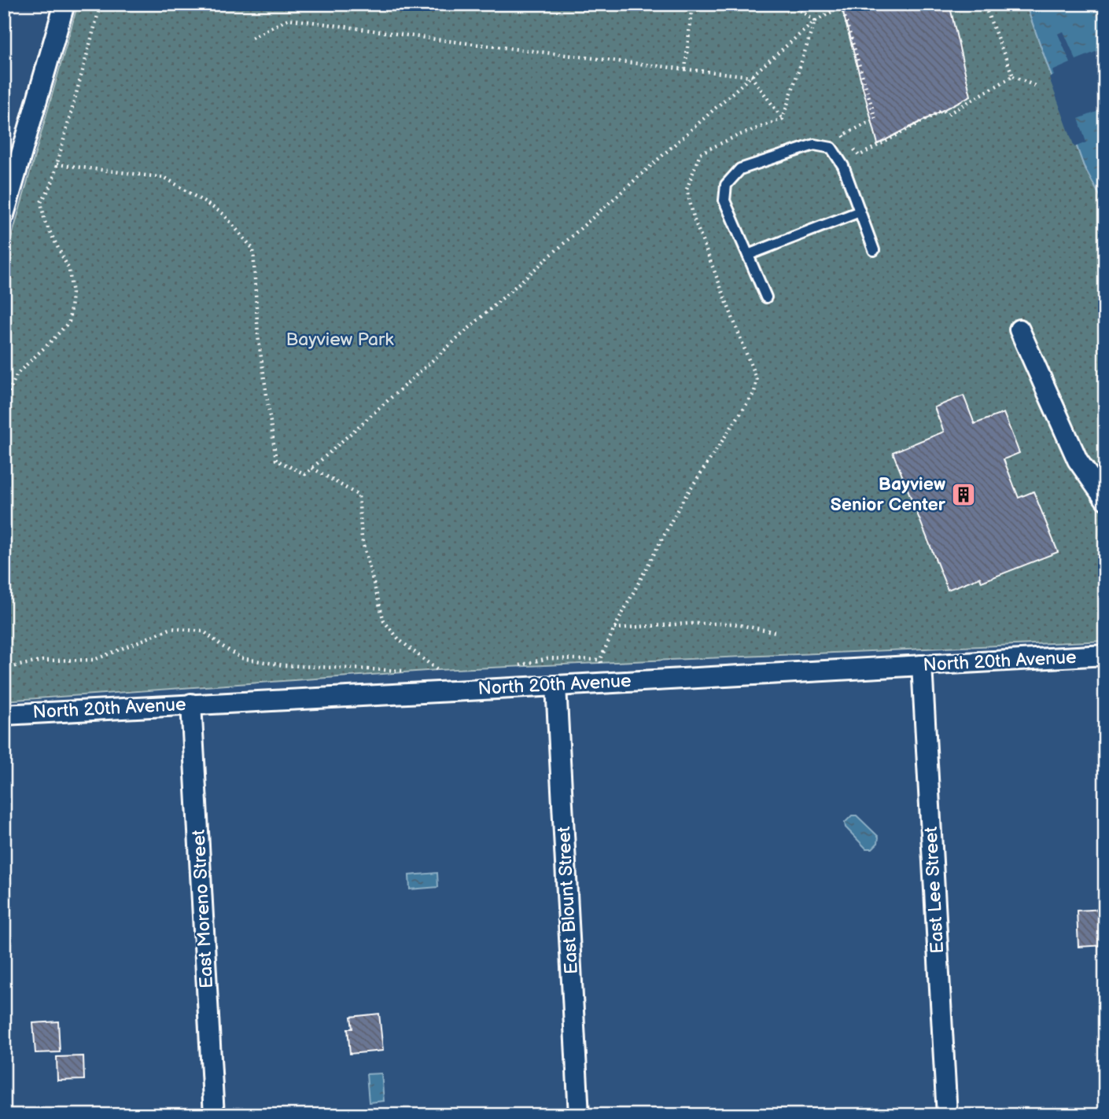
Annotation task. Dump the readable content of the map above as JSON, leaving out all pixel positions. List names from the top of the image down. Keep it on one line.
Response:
{"streets":{"street":["North 20th Avenue","East Lee Street","East Blount Street","East Moreno Street"]},"crossings":[["North 20th Avenue","East Lee Street"],["North 20th Avenue","East Blount Street"],["North 20th Avenue","East Moreno Street"]],"parks":["Bayview Park"],"places":{"building":["Bayview Senior Center"]}}
